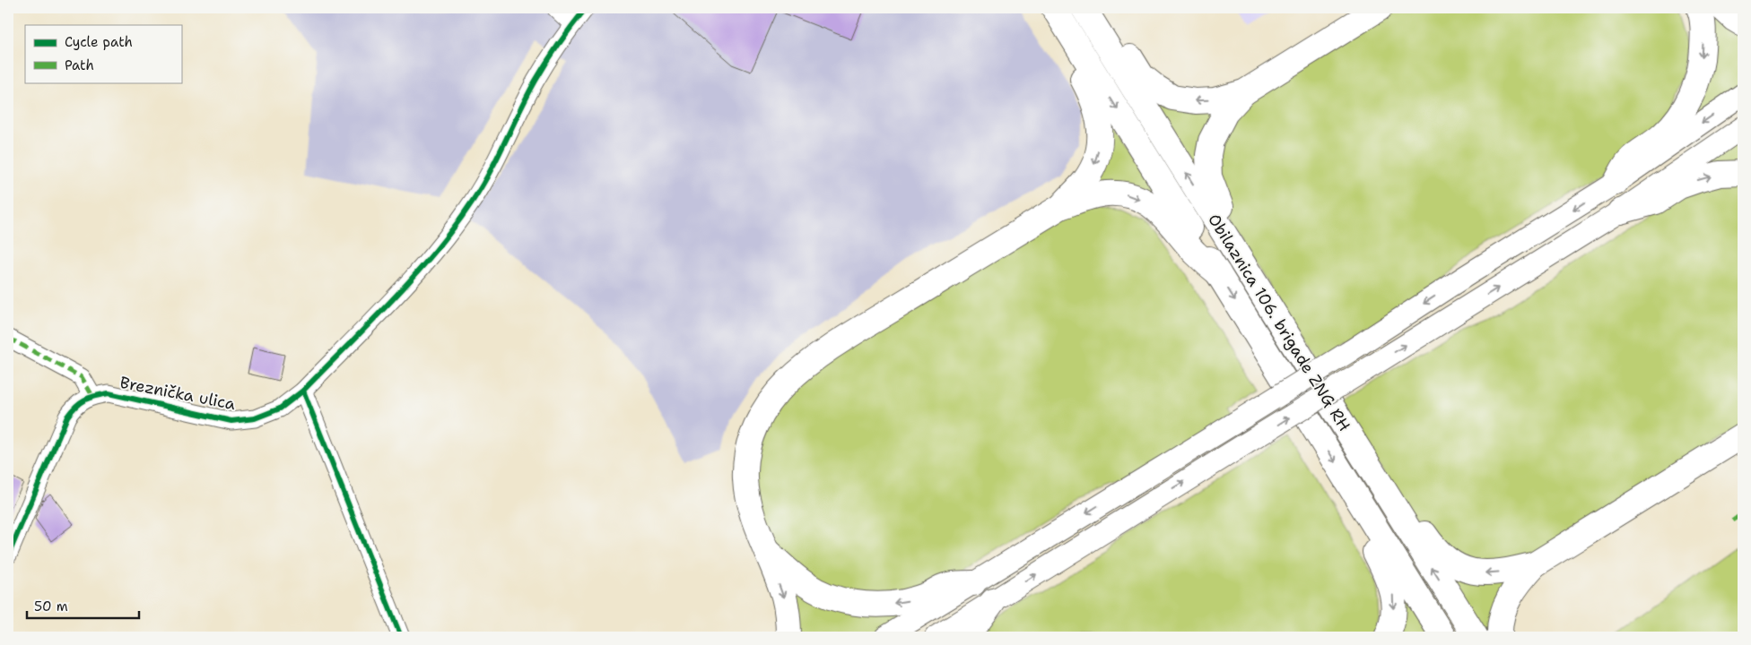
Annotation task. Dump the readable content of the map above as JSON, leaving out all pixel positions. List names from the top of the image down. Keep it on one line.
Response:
{"streets":{"highway":["Obilaznica 106. brigade ZNG RH"],"street":["Breznička ulica"]},"legend":["Cycle path","Path"],"scale_bar":"50 m"}
